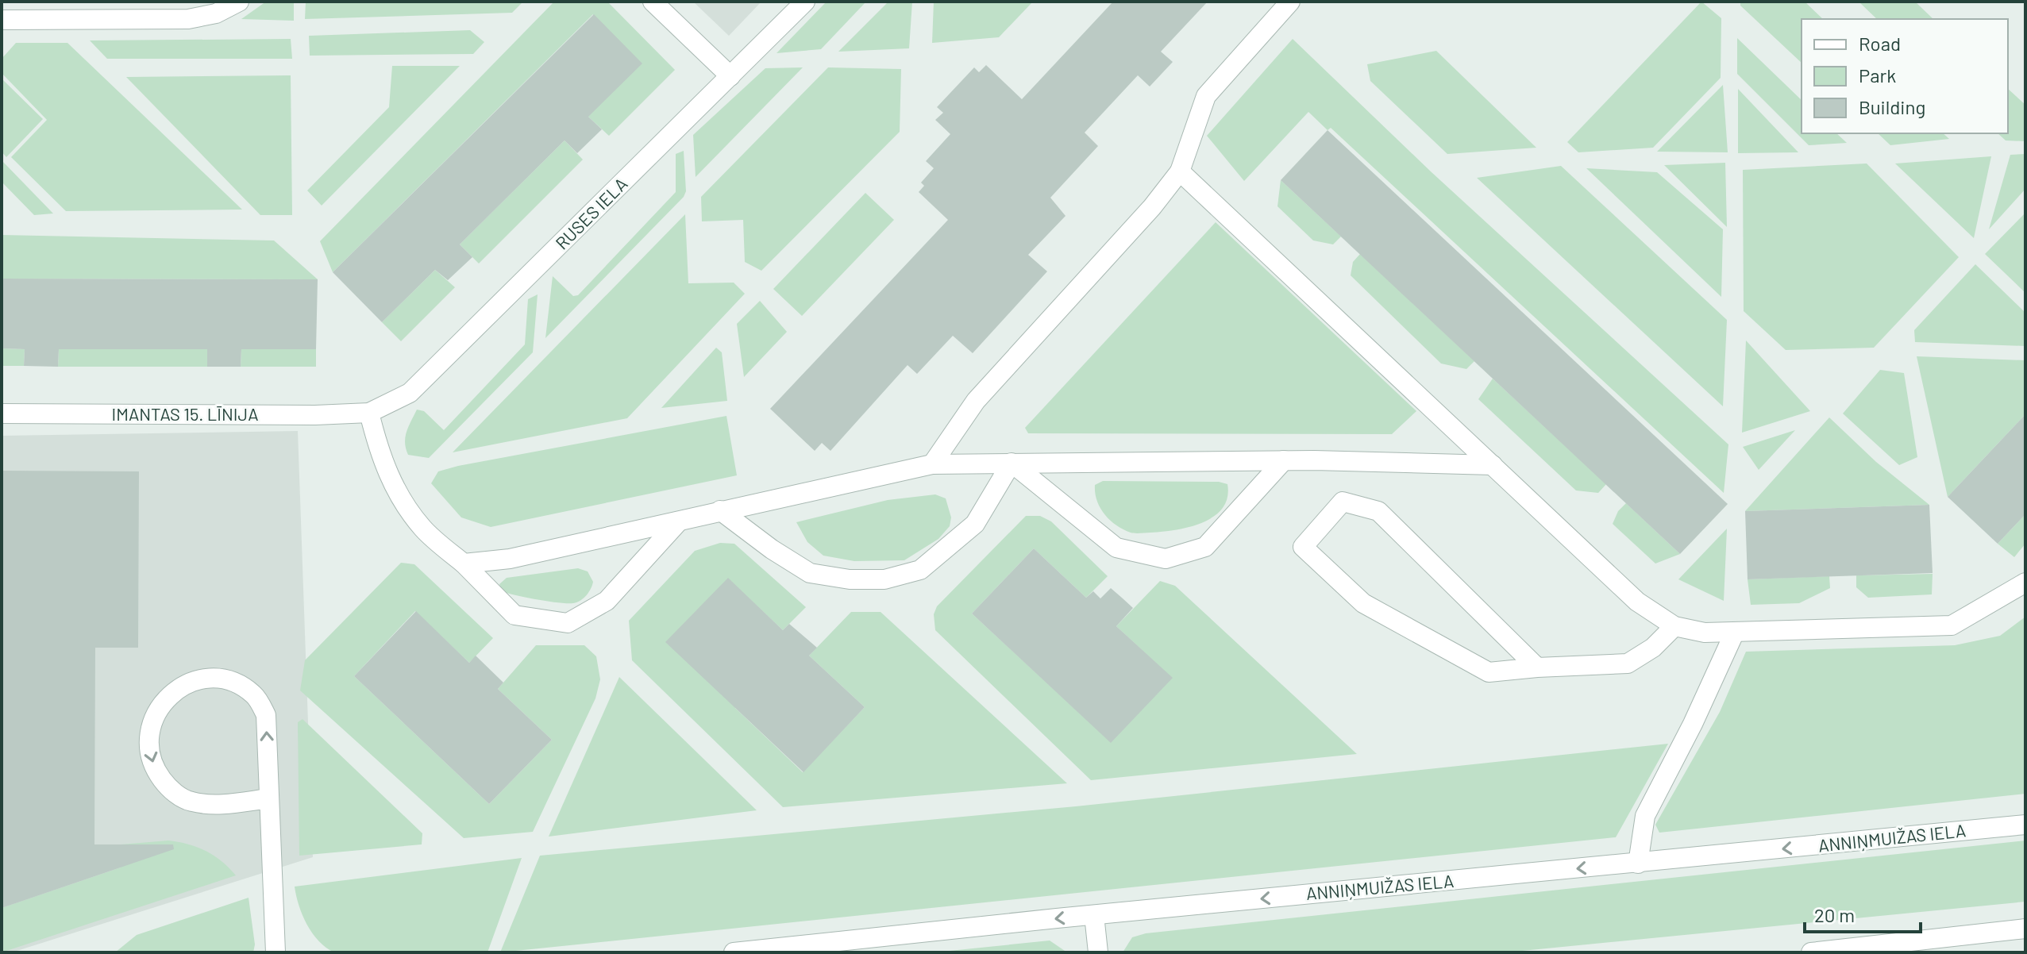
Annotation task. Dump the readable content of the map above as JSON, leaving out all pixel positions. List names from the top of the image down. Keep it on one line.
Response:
{"streets":{"street":["RUSES IELA","IMANTAS 15. LĪNIJA","ANNIŅMUIŽAS IELA"]},"crossings":[["RUSES IELA","IMANTAS 15. LĪNIJA"]],"one_way":["ANNIŅMUIŽAS IELA"],"legend":["Road","Park","Building"],"scale_bar":"20 m"}
